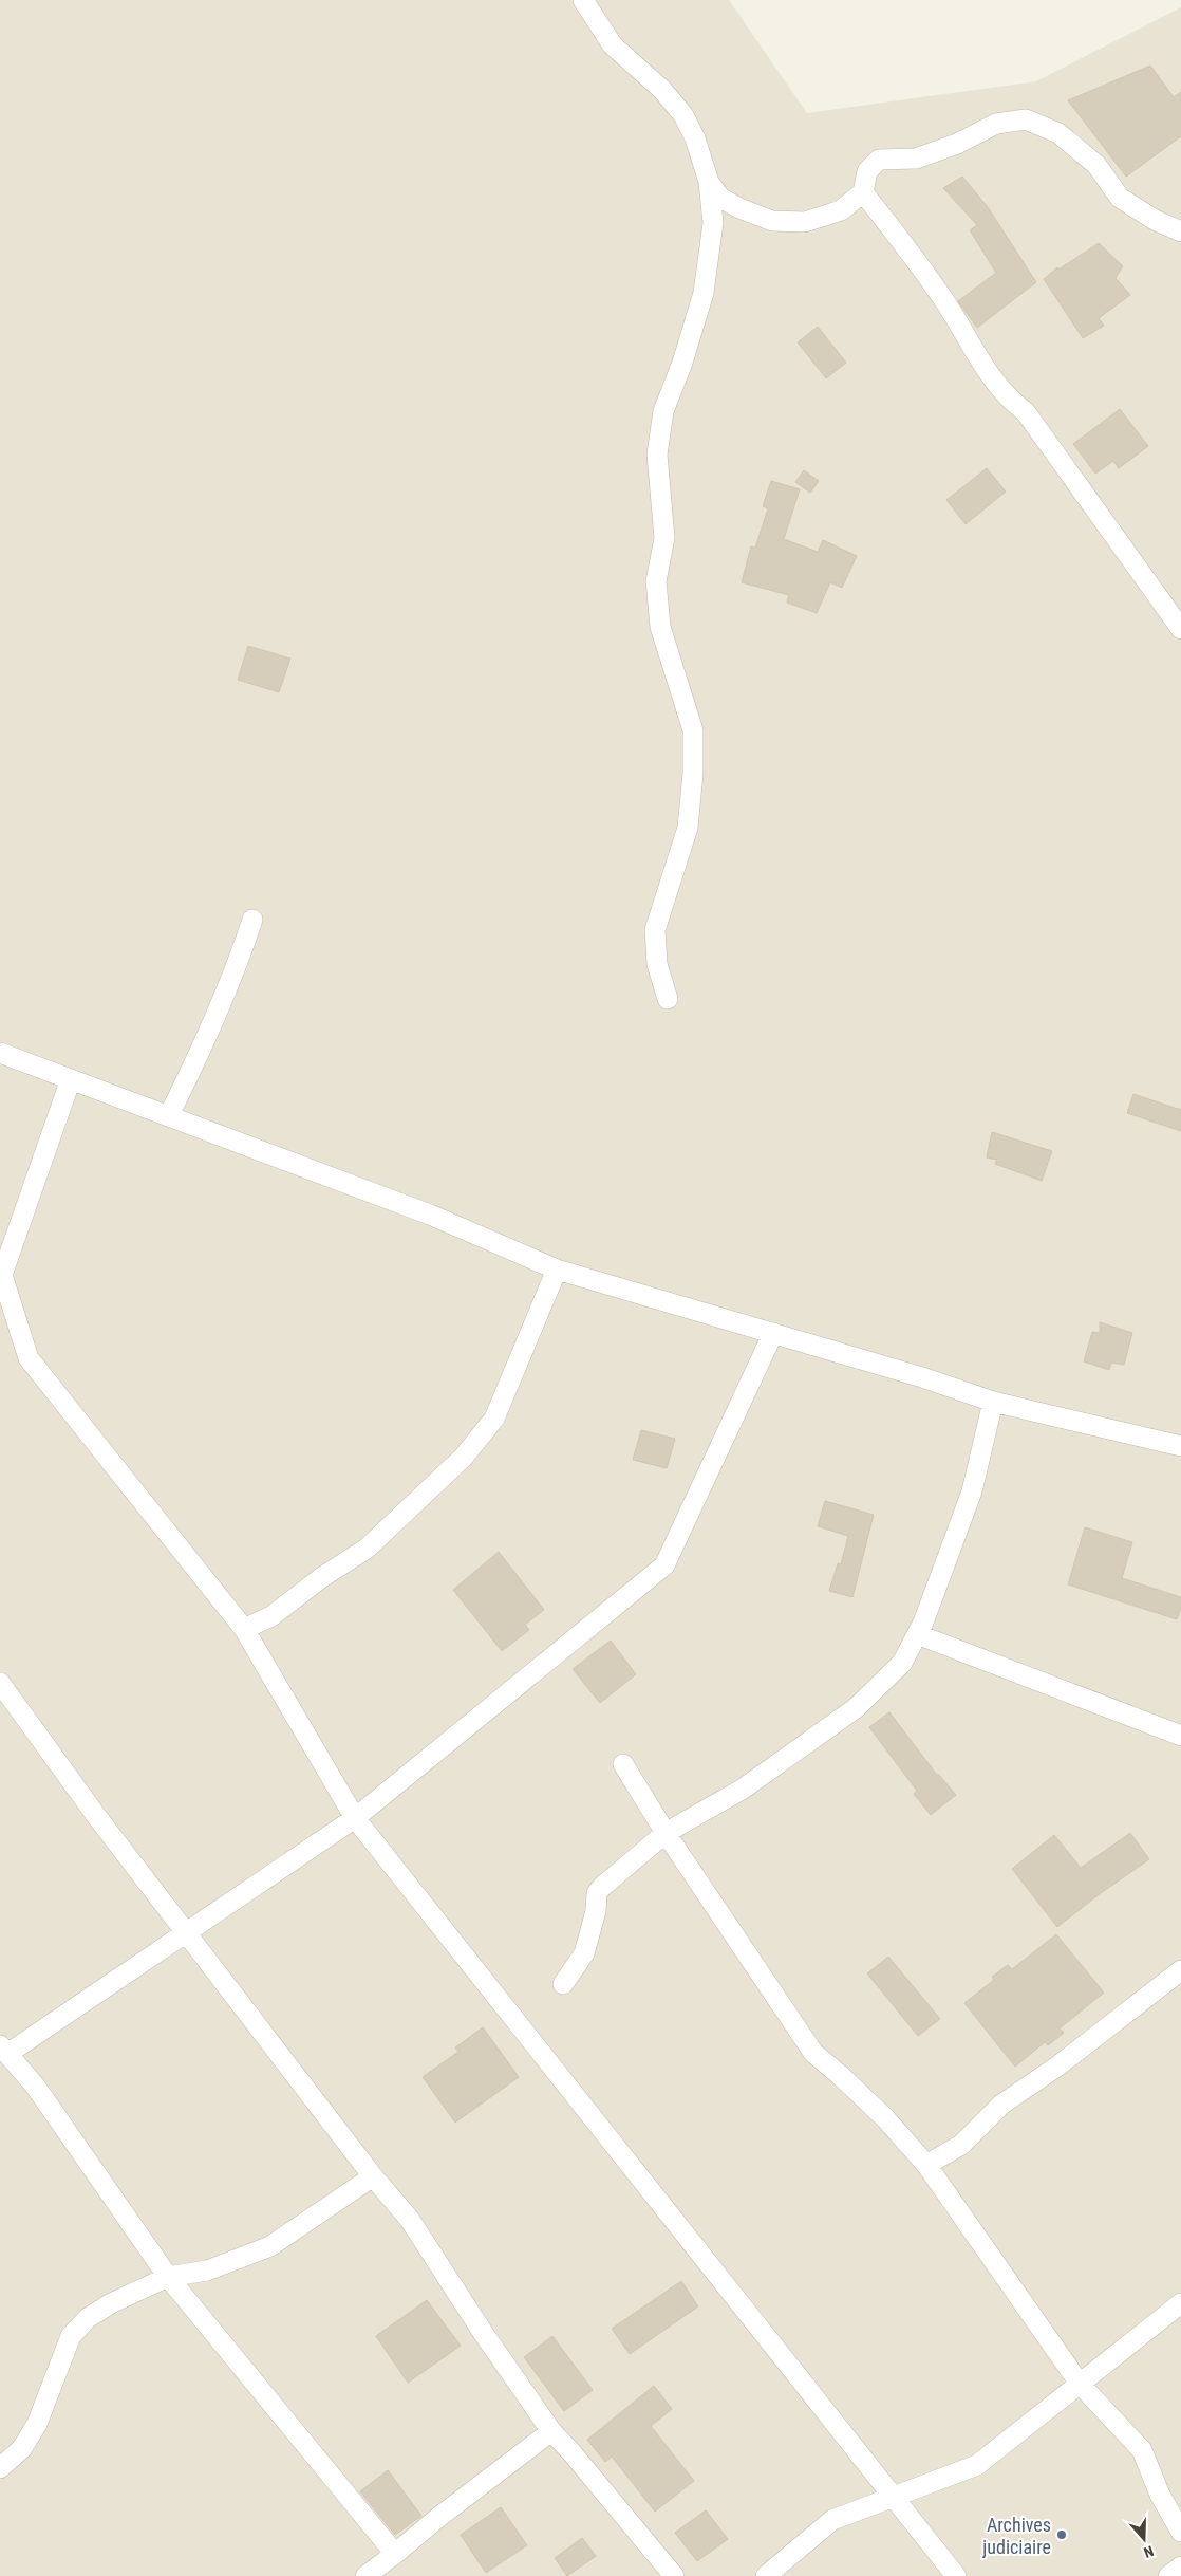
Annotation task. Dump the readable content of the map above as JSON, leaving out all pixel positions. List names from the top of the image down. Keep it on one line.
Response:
{"places":["Archives judiciaire"],"north":"bottom"}
